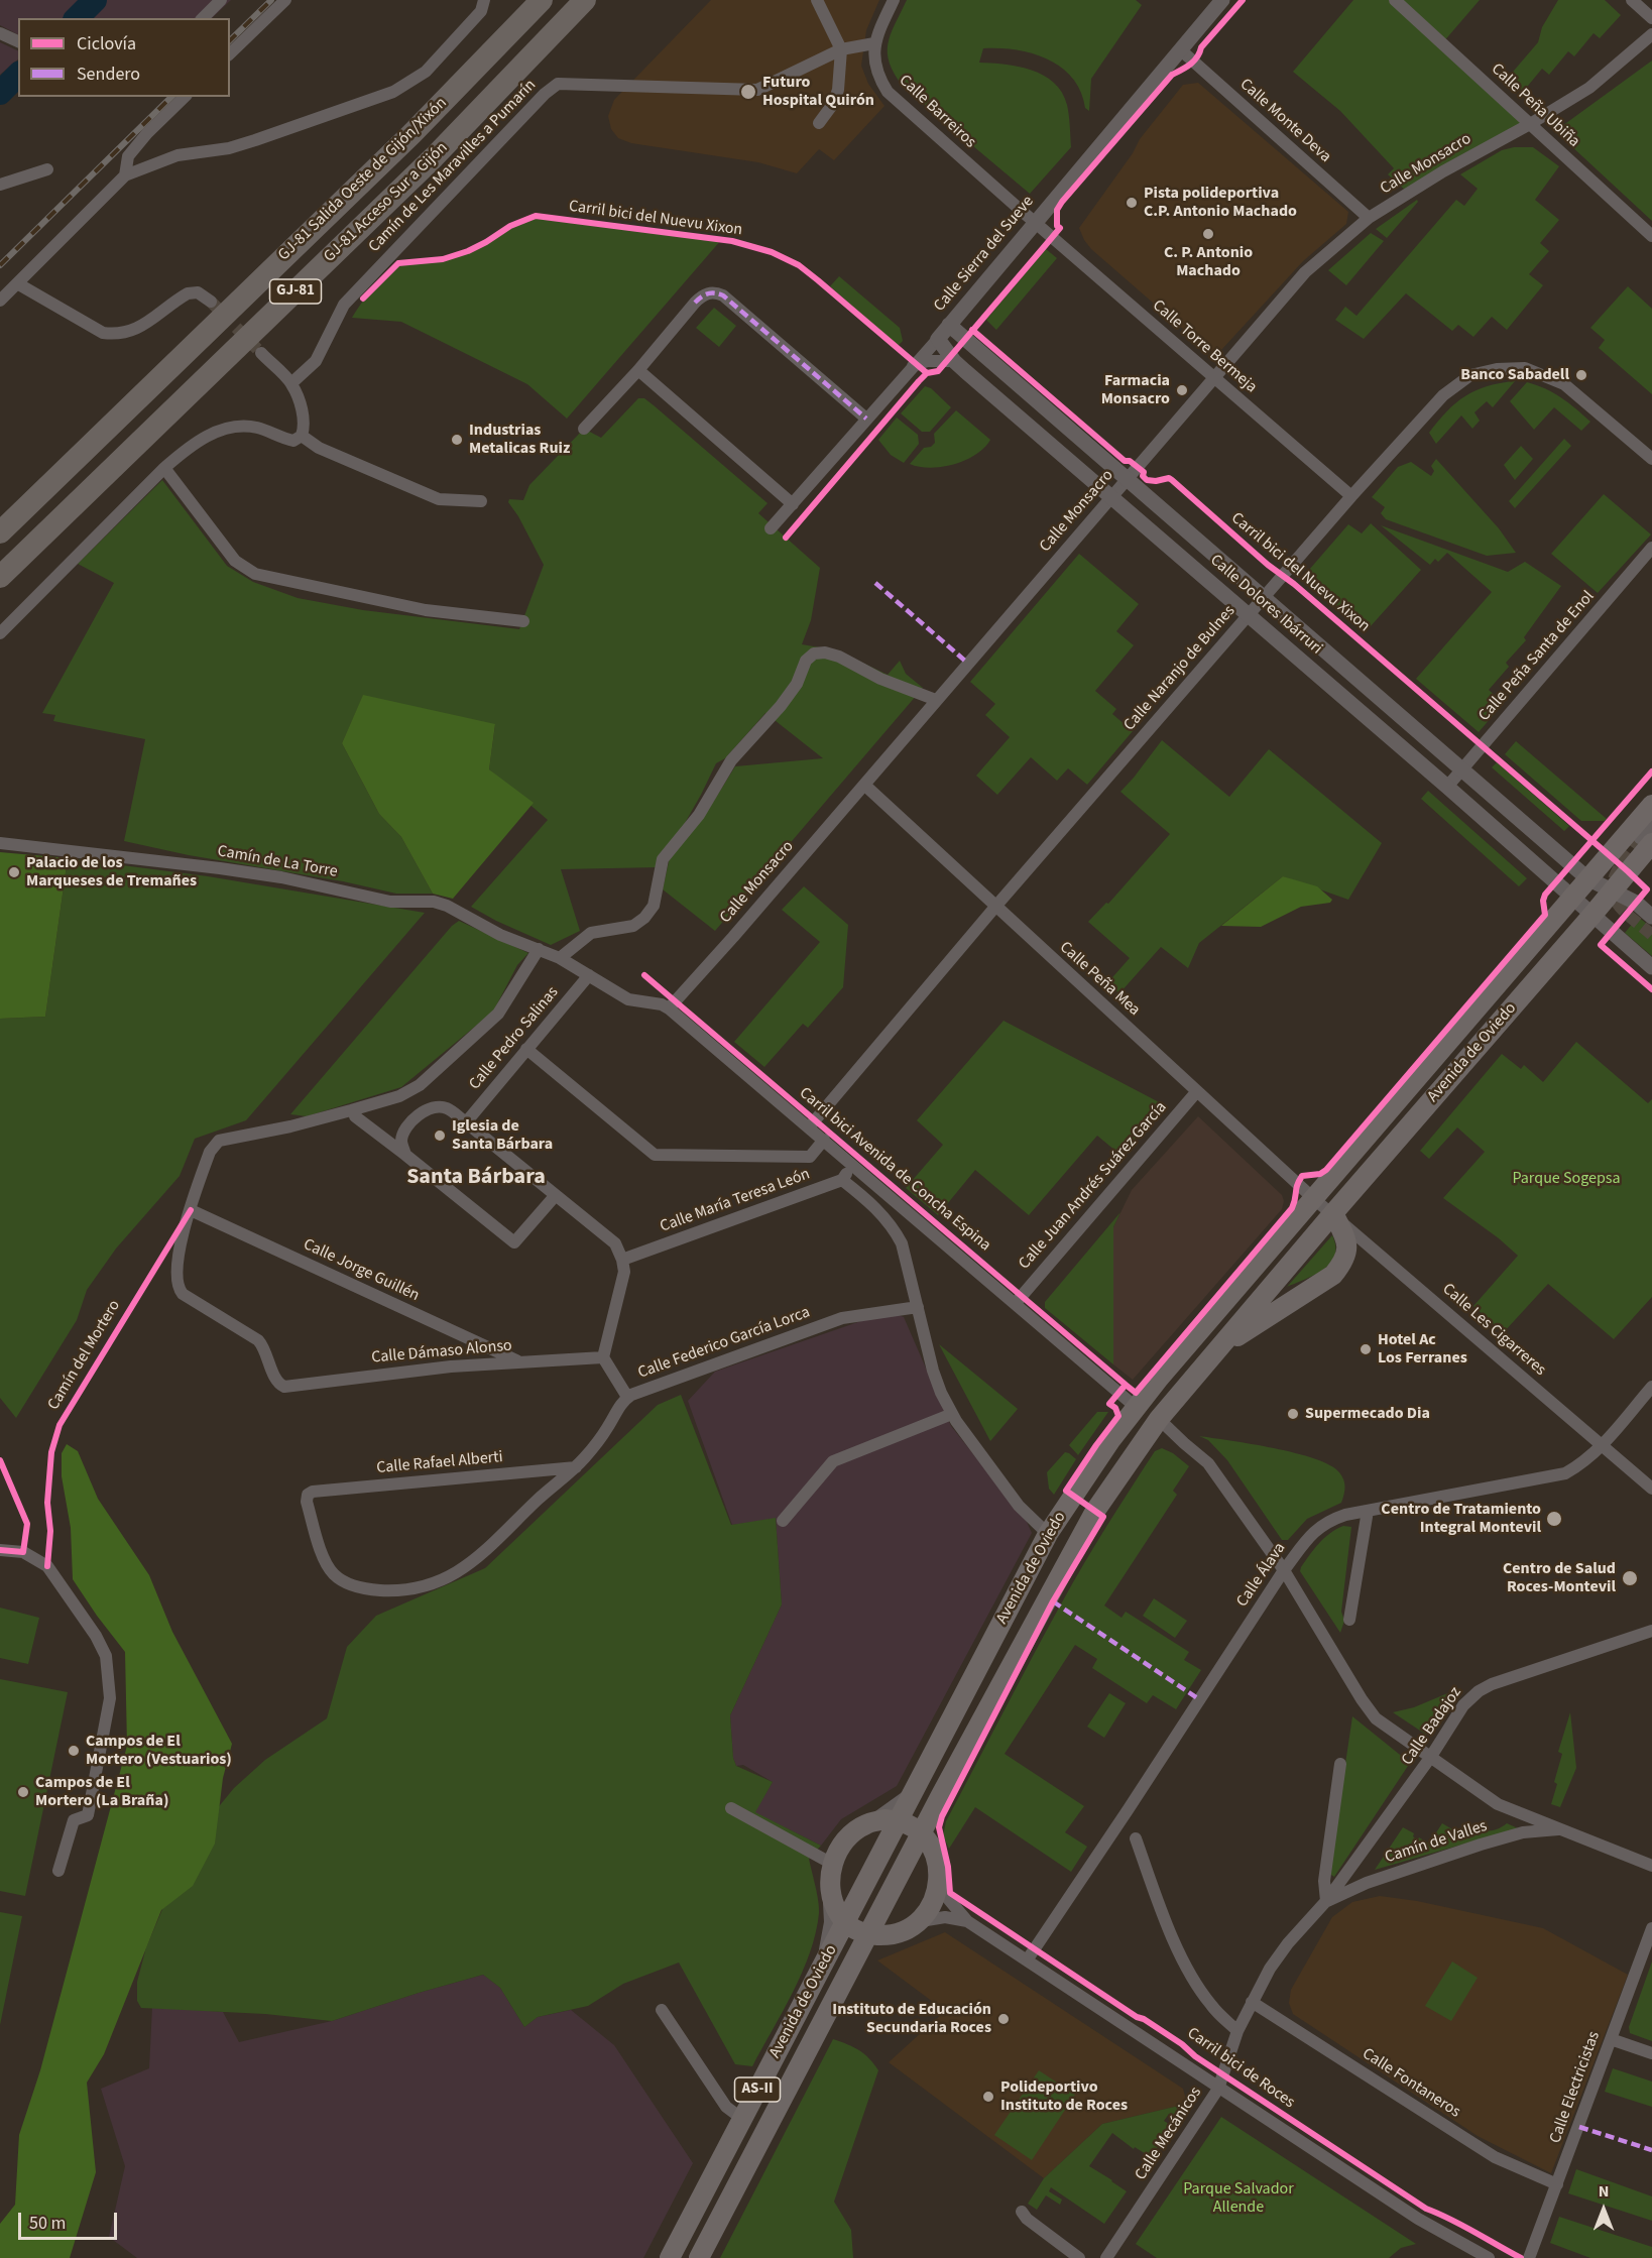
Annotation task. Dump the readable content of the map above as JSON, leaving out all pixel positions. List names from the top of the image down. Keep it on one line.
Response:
{"streets":{"highway":["GJ-81 Salida Oeste de Gijón/Xixón","GJ-81 Acceso Sur a Gijón","GJ-81"],"main road":["Avenida de Oviedo","AS-II"],"street":["Calle Peña Ubiña","Calle Barreiros","Calle Monte Deva","Calle Monsacro","Camín de Les Maravilles a Pumarín","Calle Sierra del Sueve","Calle Torre Bermeja","Calle Dolores Ibárruri","Calle Peña Santa de Enol","Calle Naranjo de Bulnes","Camín de La Torre","Calle Peña Mea","Calle Pedro Salinas","Calle Juan Andrés Suárez García","Calle María Teresa León","Calle Jorge Guillén","Calle Les Cigarreres","Calle Federico García Lorca","Calle Dámaso Alonso","Calle Rafael Alberti","Calle Álava","Calle Badajoz","Camín de Valles","Calle Fontaneros","Calle Electricistas","Calle Mecánicos"],"cycle path":["Carril bici del Nuevu Xixon","Carril bici Avenida de Concha Espina","Camín del Mortero","Carril bici de Roces"]},"crossings":[["Calle Peña Ubiña","Calle Monsacro"],["Calle Barreiros","Camín de Les Maravilles a Pumarín"],["Calle Barreiros","Calle Sierra del Sueve"],["Calle Barreiros","Calle Torre Bermeja"],["Calle Monte Deva","Calle Monsacro"],["Calle Monte Deva","Calle Sierra del Sueve"],["Calle Monsacro","Calle Torre Bermeja"],["Calle Monsacro","Calle Dolores Ibárruri"],["Calle Monsacro","Camín de La Torre"],["Calle Monsacro","Calle Peña Mea"],["Calle Sierra del Sueve","Calle Torre Bermeja"],["Calle Sierra del Sueve","Calle Dolores Ibárruri"],["Calle Torre Bermeja","Calle Naranjo de Bulnes"],["Calle Dolores Ibárruri","Calle Peña Santa de Enol"],["Calle Dolores Ibárruri","Calle Naranjo de Bulnes"],["Calle Dolores Ibárruri","Avenida de Oviedo"],["Calle Naranjo de Bulnes","Calle Peña Mea"],["Camín de La Torre","Calle Pedro Salinas"],["Calle Peña Mea","Avenida de Oviedo"],["Calle Peña Mea","Calle Juan Andrés Suárez García"],["Calle Peña Mea","Calle Les Cigarreres"],["Avenida de Oviedo","Calle Les Cigarreres"],["Calle Jorge Guillén","Calle Dámaso Alonso"],["Calle Les Cigarreres","Calle Álava"],["Calle Federico García Lorca","Calle Rafael Alberti"],["Calle Badajoz","Camín de Valles"],["Calle Badajoz","Calle Mecánicos"],["Camín de Valles","Calle Mecánicos"],["Calle Fontaneros","Calle Electricistas"],["Calle Fontaneros","Calle Mecánicos"]],"districts":["Santa Bárbara"],"parks":["Parque Sogepsa","Parque Salvador Allende"],"places":["Futuro Hospital Quirón","Pista polideportiva C.P. Antonio Machado","C. P. Antonio Machado","Banco Sabadell","Farmacia Monsacro","Industrias Metalicas Ruiz","Palacio de los Marqueses de Tremañes","Iglesia de Santa Bárbara","Hotel Ac Los Ferranes","Supermecado Dia","Centro de Tratamiento Integral Montevil","Centro de Salud Roces-Montevil","Campos de El Mortero (Vestuarios)","Campos de El Mortero (La Braña)","Instituto de Educación Secundaria Roces","Polideportivo Instituto de Roces"],"legend":["Ciclovía","Sendero"],"scale_bar":"50 m","north":"top"}
